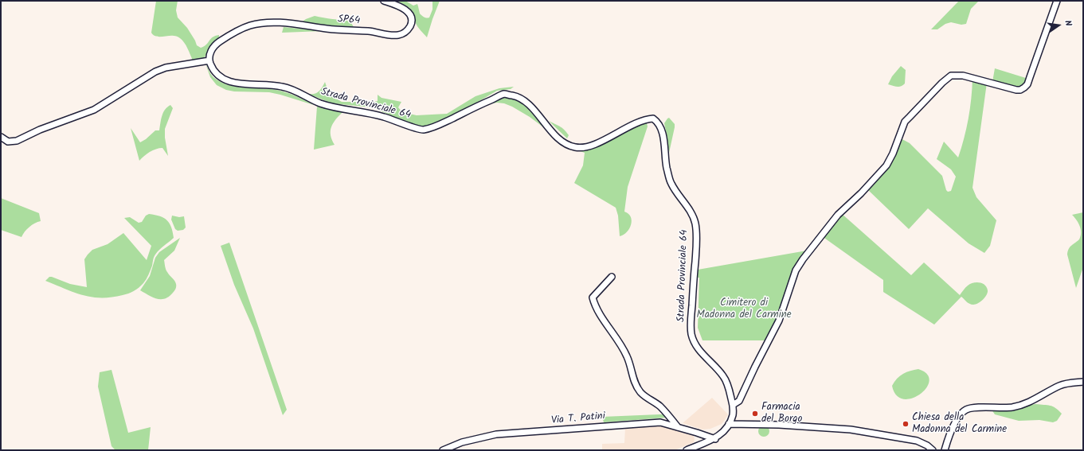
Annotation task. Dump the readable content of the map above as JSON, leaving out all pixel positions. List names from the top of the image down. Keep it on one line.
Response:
{"streets":{"street":["SP64","Strada Provinciale 64","Via T. Patini"]},"crossings":[["SP64","Strada Provinciale 64"]],"parks":["Cimitero di Madonna del Carmine"],"places":["Farmacia del Borgo","Chiesa della Madonna del Carmine"],"north":"right"}
